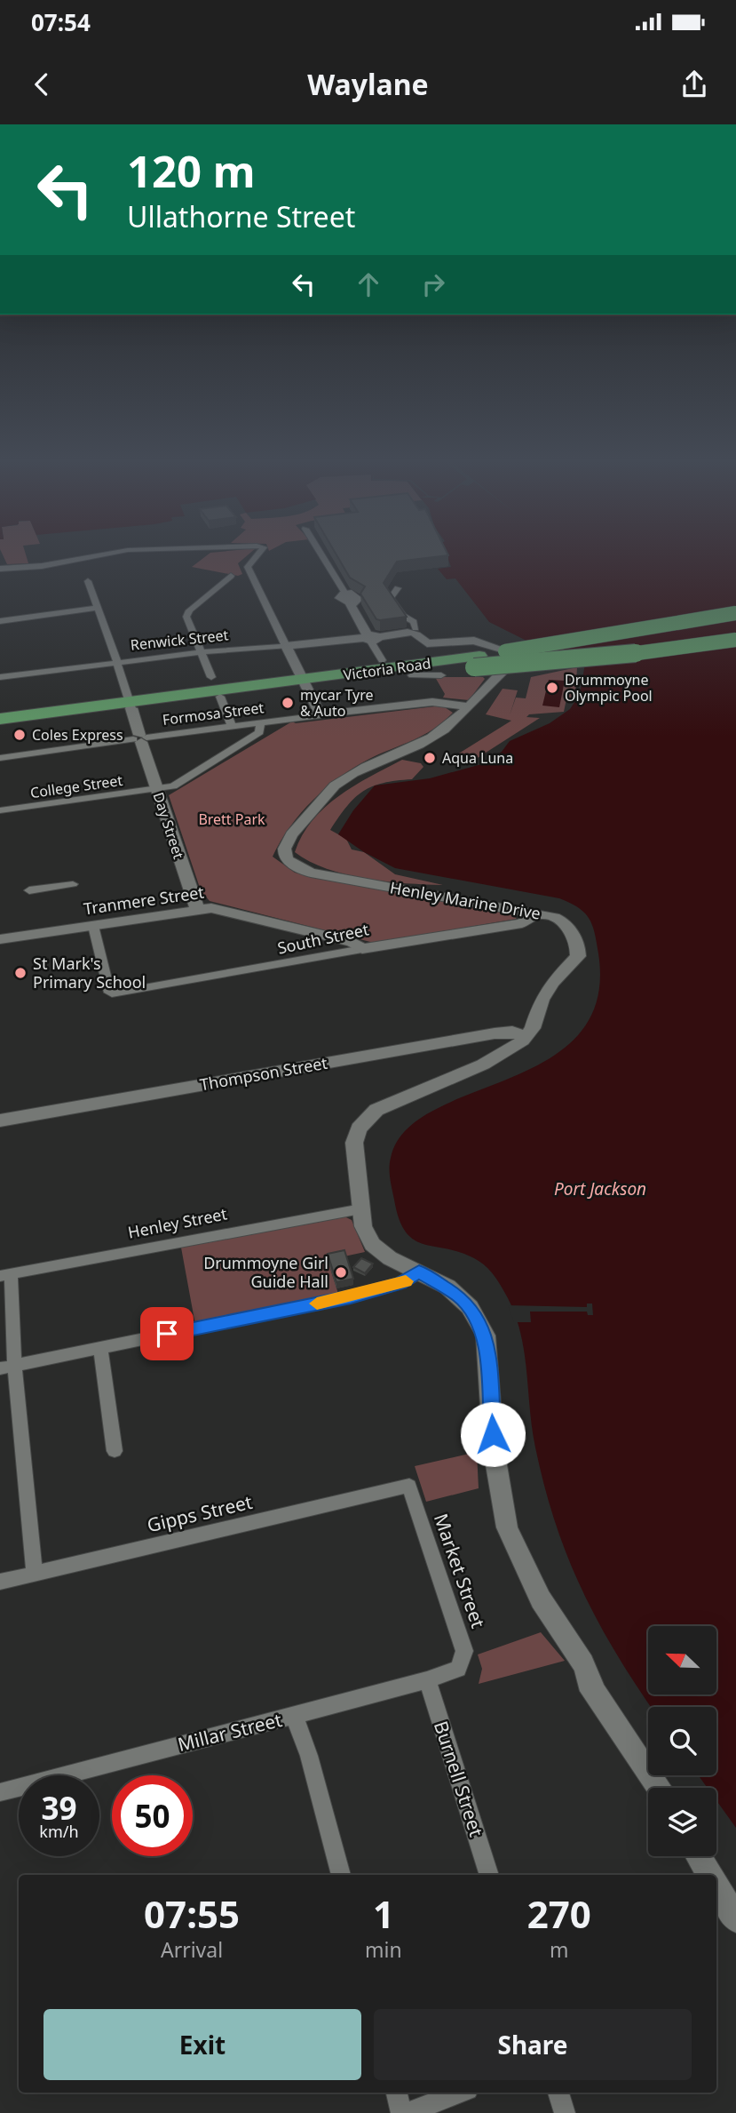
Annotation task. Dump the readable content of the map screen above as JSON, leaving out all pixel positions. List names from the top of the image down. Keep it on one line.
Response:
{"streets":{"highway":["Victoria Road"],"main road":["Henley Marine Drive"],"street":["Renwick Street","Formosa Street","College Street","Day Street","Tranmere Street","South Street","Thompson Street","Henley Street","Gipps Street","Market Street","Millar Street","Burnell Street"]},"crossings":[["Renwick Street","Day Street"],["Victoria Road","Day Street"],["Formosa Street","College Street"],["Formosa Street","Day Street"],["Formosa Street","Henley Marine Drive"],["College Street","Day Street"],["Day Street","Tranmere Street"],["Tranmere Street","South Street"],["Henley Marine Drive","South Street"],["Henley Marine Drive","Thompson Street"],["Gipps Street","Market Street"],["Market Street","Millar Street"],["Millar Street","Burnell Street"]],"water":["Port Jackson"],"parks":["Brett Park"],"places":["Drummoyne Olympic Pool","mycar Tyre & Auto","Coles Express","Aqua Luna","St Mark's Primary School","Drummoyne Girl Guide Hall"],"north":"top left","page":{"status":"07:54","header":"Waylane","turn":["120 m","Ullathorne Street"],"speed":"39 km/h","limit":"50","eta":["07:55","Arrival","1","min","270","m"],"buttons":["Exit","Share"]}}
